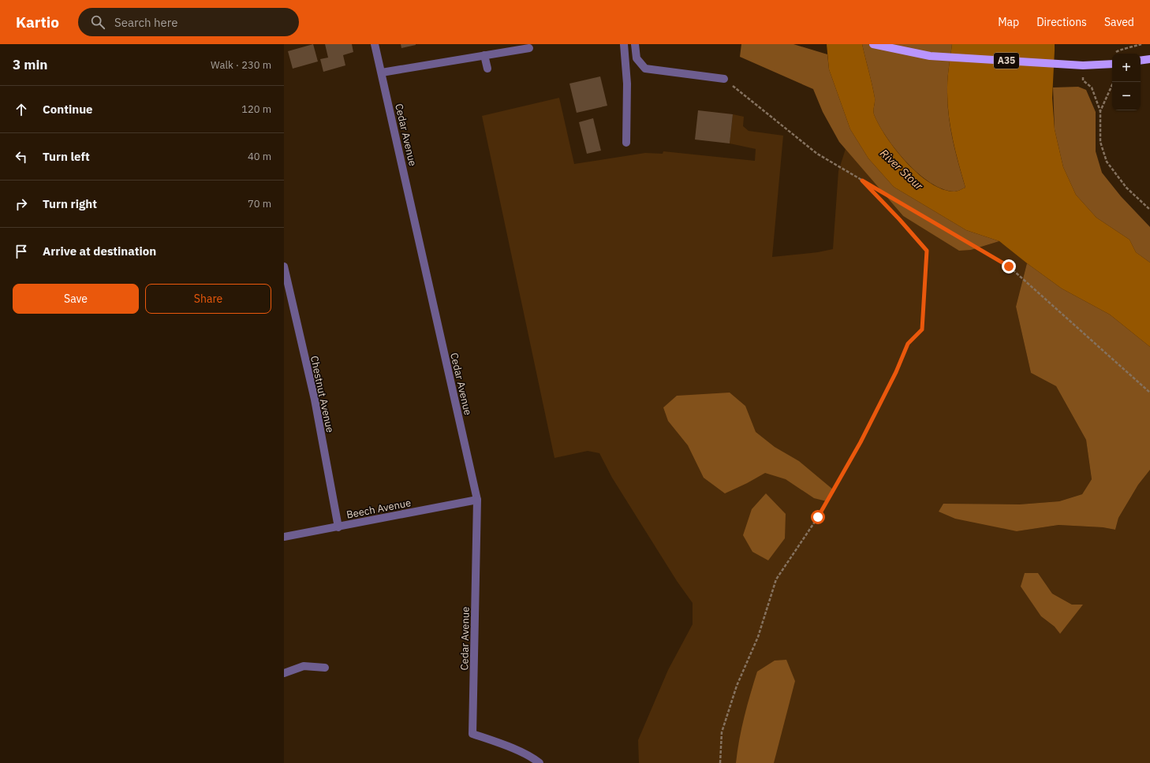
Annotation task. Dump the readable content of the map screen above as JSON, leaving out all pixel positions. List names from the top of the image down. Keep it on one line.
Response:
{"streets":{"main road":["A35"],"street":["Cedar Avenue","Chestnut Avenue","Beech Avenue"]},"crossings":[["Cedar Avenue","Beech Avenue"],["Chestnut Avenue","Beech Avenue"]],"water":["River Stour"],"page":{"header":"Kartio","search":"Search here","nav":["Map","Directions","Saved"],"heading":["3 min","Walk · 230 m"],"map_buttons":["+","−"],"list":[["Continue","120 m"],["Turn left","40 m"],["Turn right","70 m"],"Arrive at destination"],"buttons":["Save","Share"]}}
